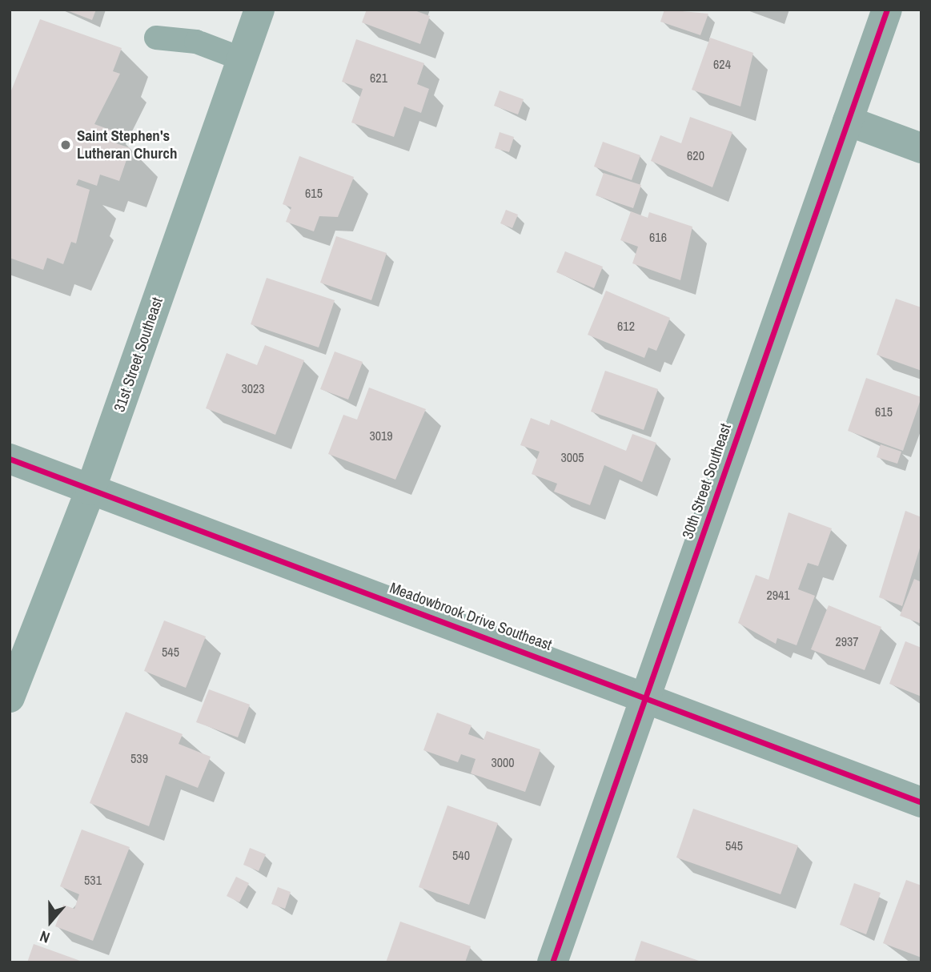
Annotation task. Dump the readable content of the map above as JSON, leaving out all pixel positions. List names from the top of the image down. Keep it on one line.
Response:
{"streets":{"street":["31st Street Southeast","30th Street Southeast","Meadowbrook Drive Southeast"]},"crossings":[["31st Street Southeast","Meadowbrook Drive Southeast"],["30th Street Southeast","Meadowbrook Drive Southeast"]],"places":["Saint Stephen's Lutheran Church"],"house_numbers":["624","621","620","615","616","612","3023","615","3019","3005","2941","2937","545","539","3000","545","540","531"],"north":"bottom"}
